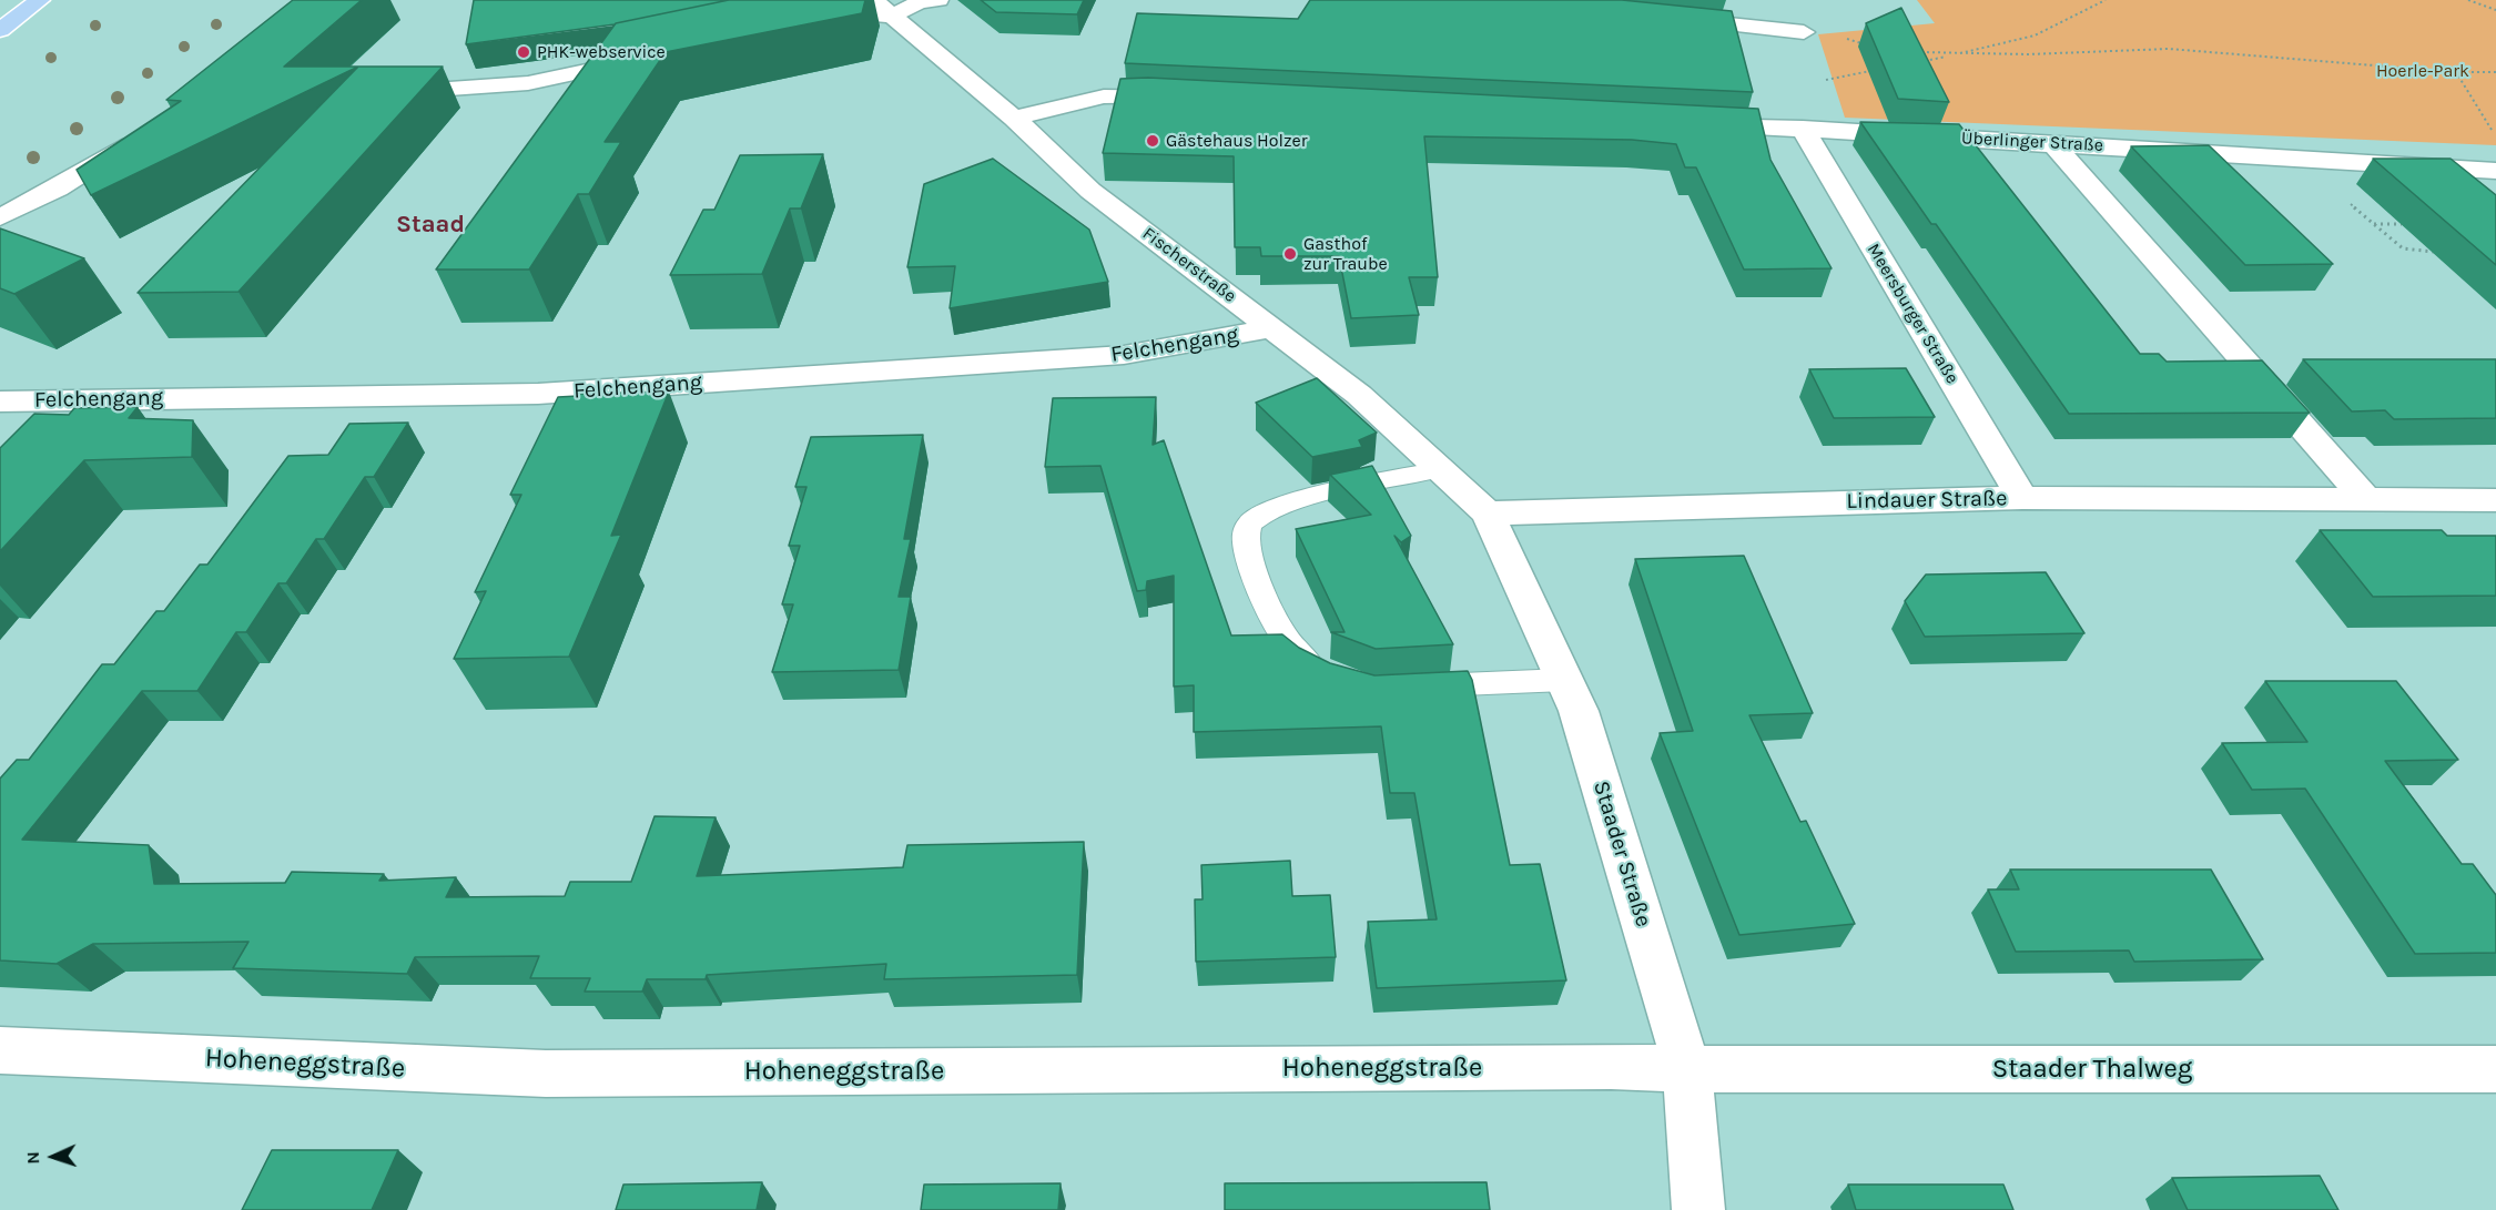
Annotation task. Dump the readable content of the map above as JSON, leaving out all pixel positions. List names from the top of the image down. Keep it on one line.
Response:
{"streets":{"street":["Überlinger Straße","Fischerstraße","Meersburger Straße","Felchengang","Lindauer Straße","Staader Straße","Hoheneggstraße","Staader Thalweg"]},"crossings":[["Überlinger Straße","Meersburger Straße"],["Fischerstraße","Felchengang"],["Fischerstraße","Lindauer Straße"],["Fischerstraße","Staader Straße"],["Meersburger Straße","Lindauer Straße"],["Lindauer Straße","Staader Straße"],["Staader Straße","Hoheneggstraße"],["Staader Straße","Staader Thalweg"],["Hoheneggstraße","Staader Thalweg"]],"districts":["Staad"],"parks":["Hoerle-Park"],"places":["PHK-webservice","Gästehaus Holzer","Gasthof zur Traube"],"north":"left"}
